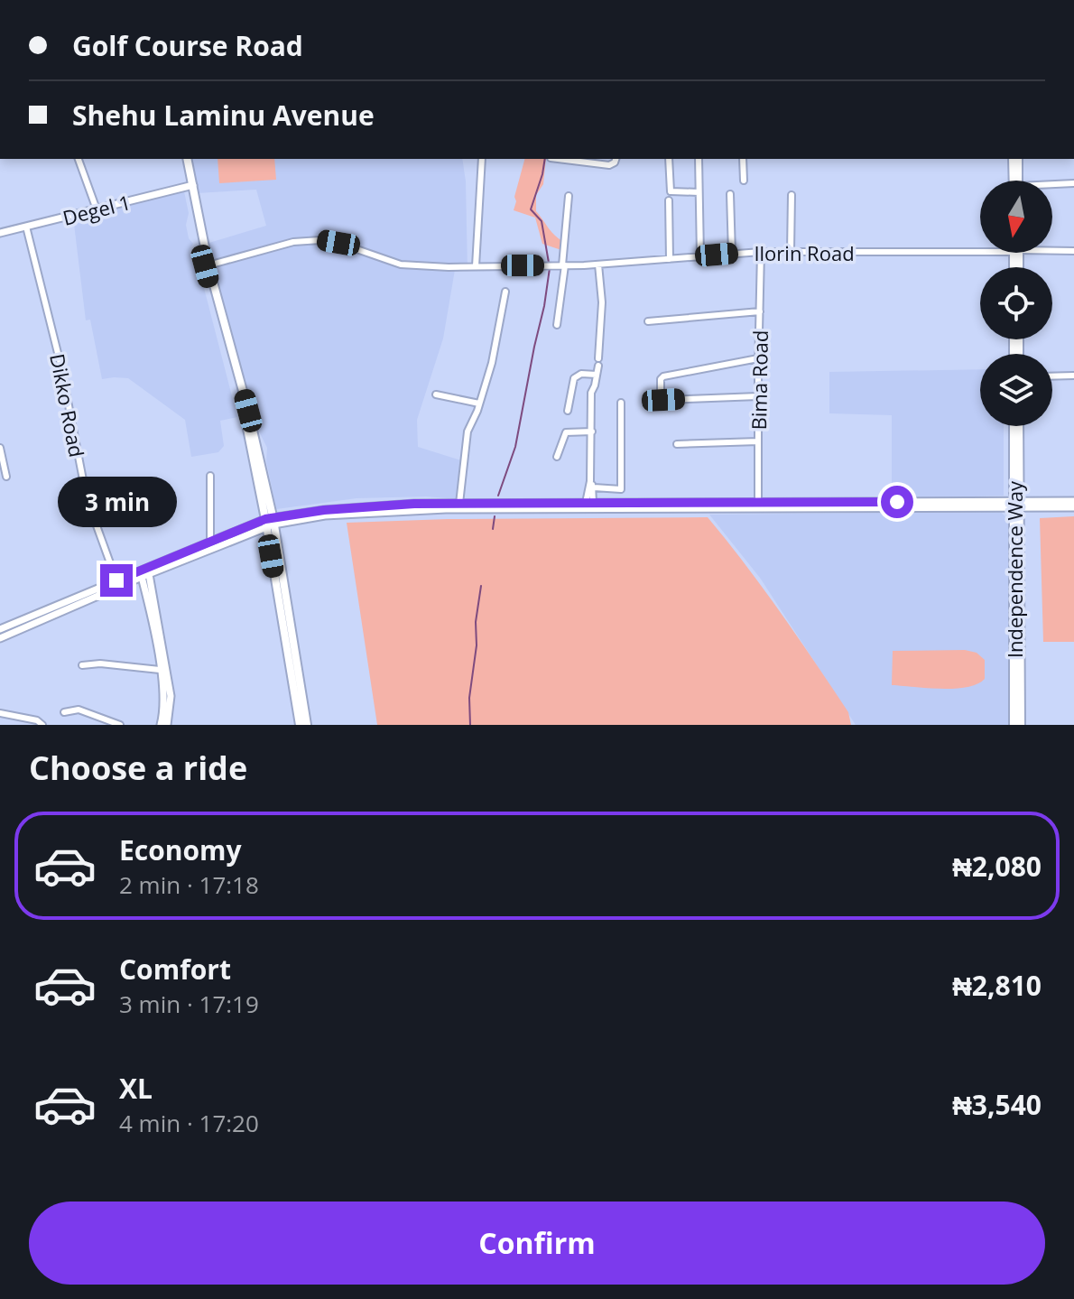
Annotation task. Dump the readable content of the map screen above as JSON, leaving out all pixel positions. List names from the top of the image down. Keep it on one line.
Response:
{"streets":{"main road":["Independence Way"],"street":["Degel 1","Ilorin Road","Bima Road","Dikko Road"]},"crossings":[["Degel 1","Dikko Road"],["Ilorin Road","Bima Road"]],"north":"bottom","page":{"banner":["Golf Course Road","Shehu Laminu Avenue"],"bubble":"3 min","heading":"Choose a ride","list":[{"name":"Economy","note":"2 min · 17:18","value":"₦2,080"},{"name":"Comfort","note":"3 min · 17:19","value":"₦2,810"},{"name":"XL","note":"4 min · 17:20","value":"₦3,540"}],"buttons":"Confirm"}}
